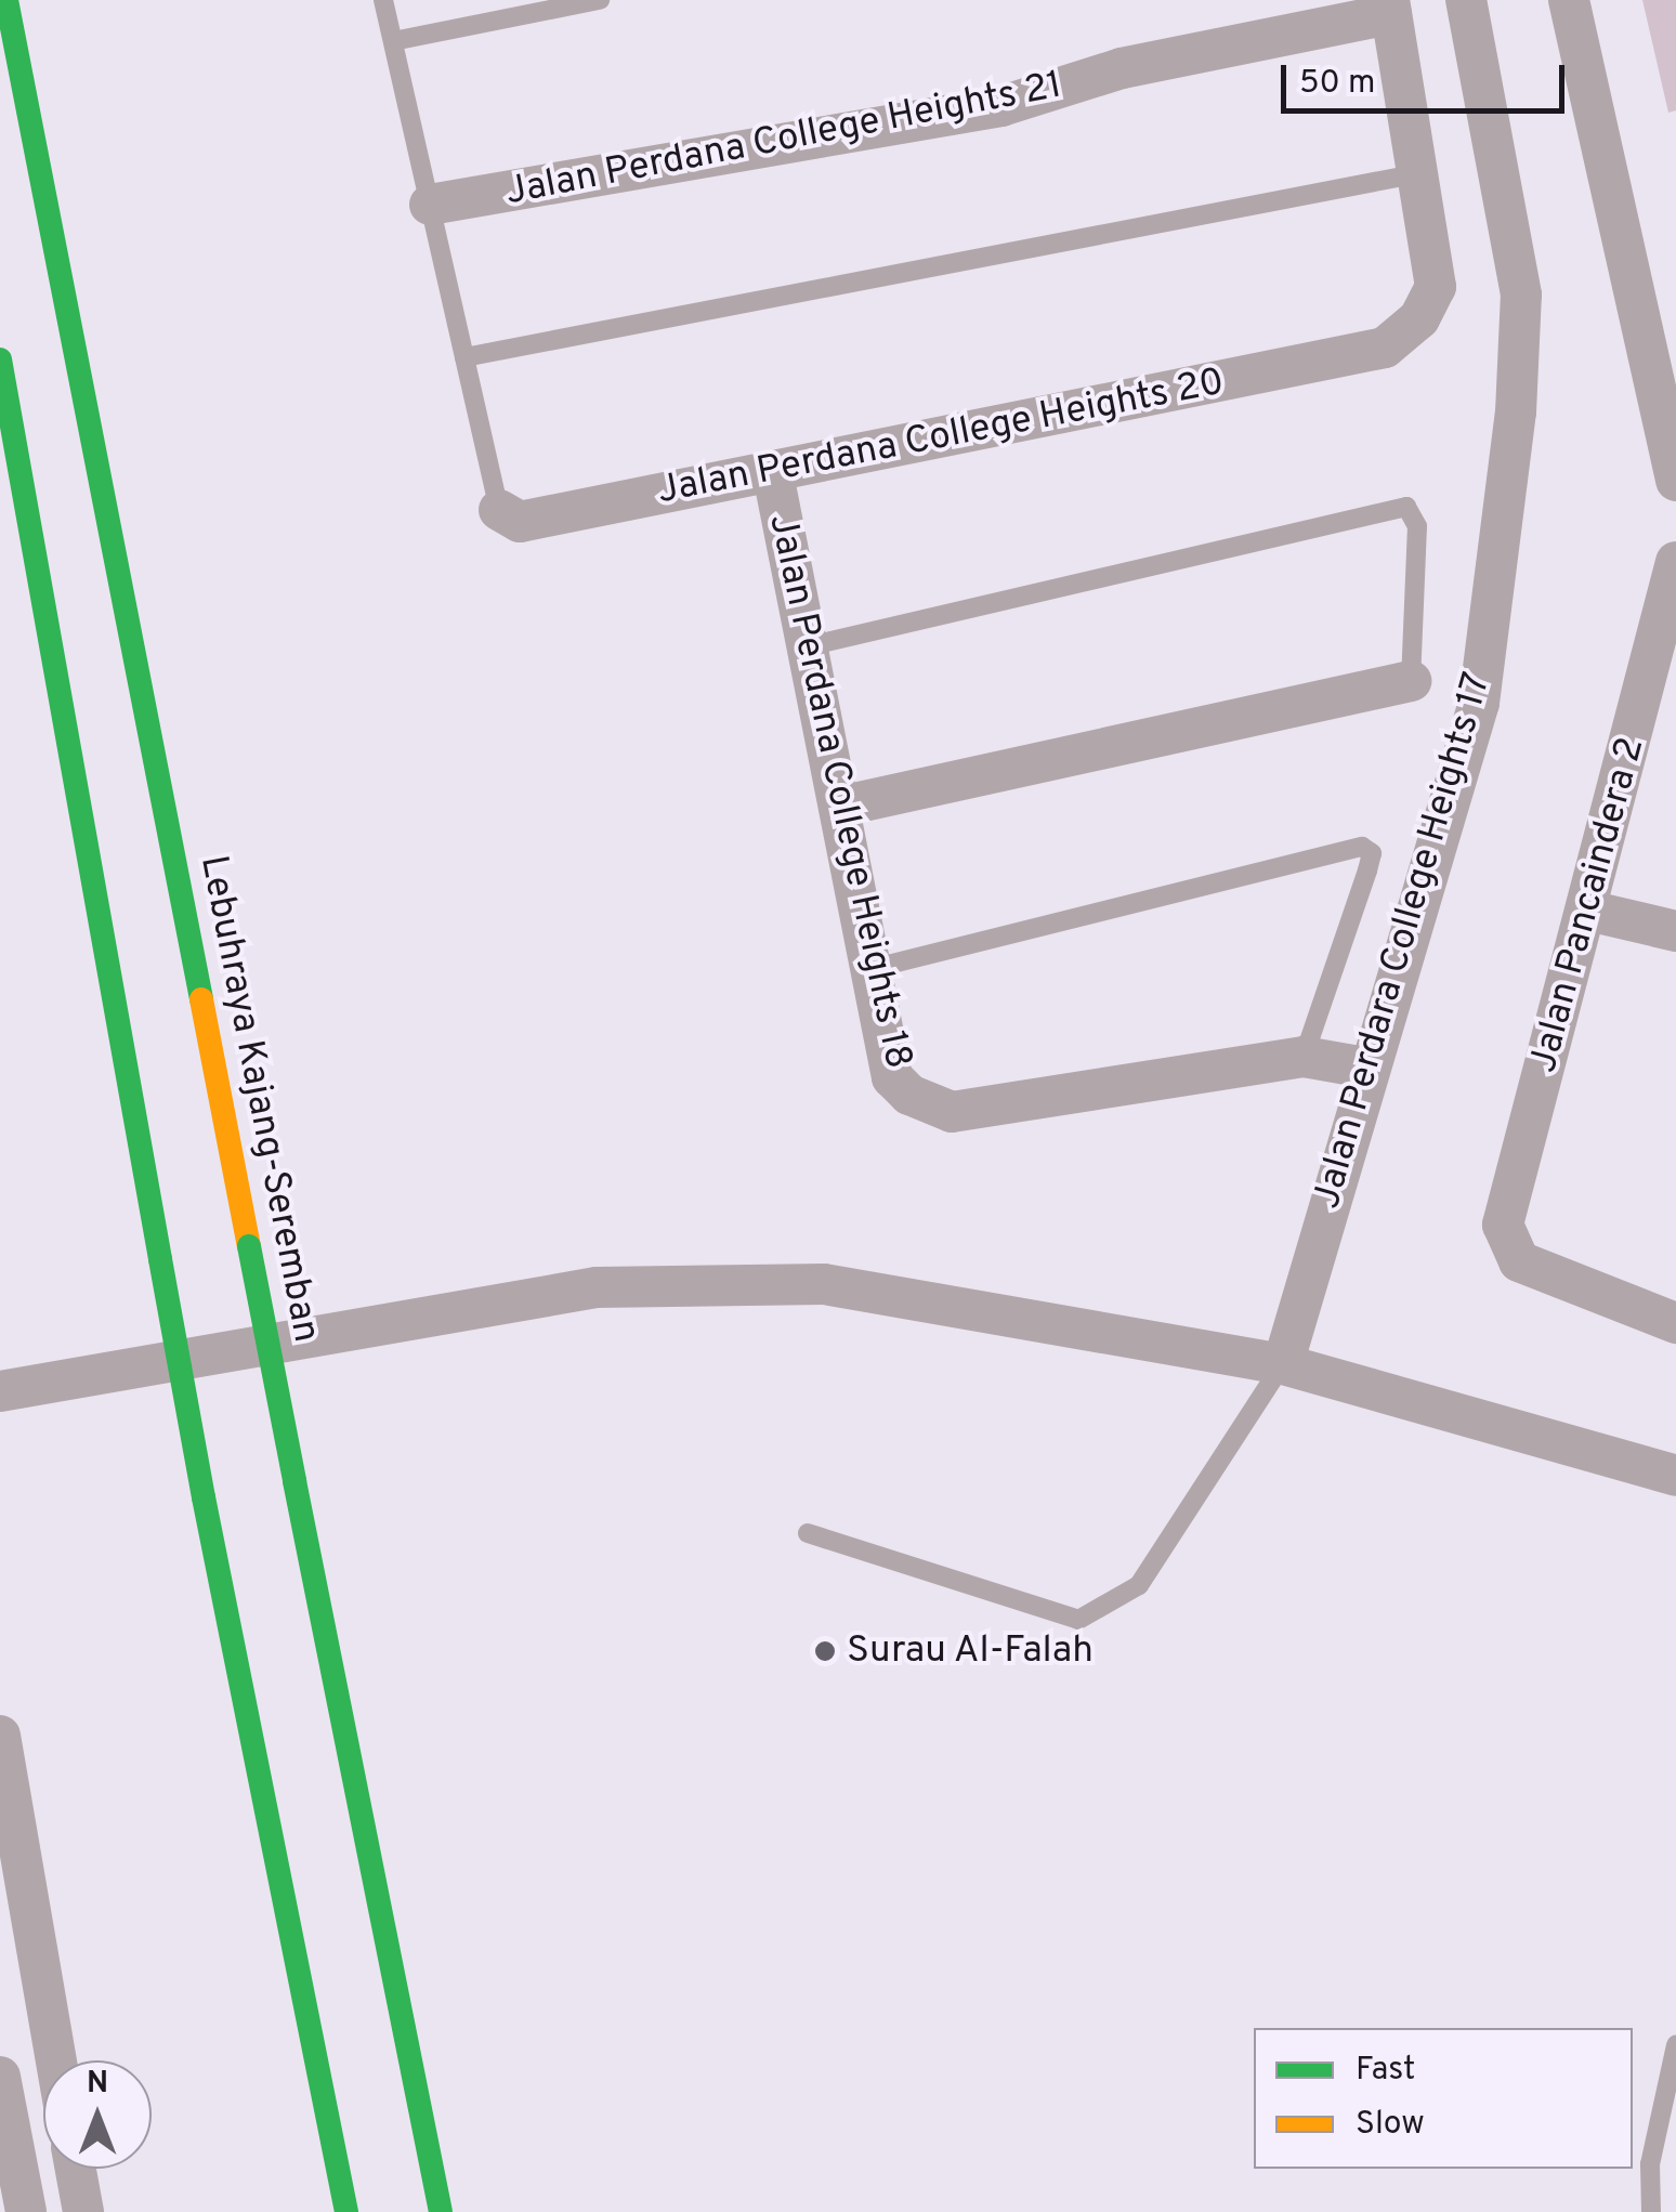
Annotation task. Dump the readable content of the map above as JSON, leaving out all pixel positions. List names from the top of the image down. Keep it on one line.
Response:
{"streets":{"highway":["Lebuhraya Kajang-Seremban"],"street":["Jalan Perdana College Heights 21","Jalan Perdana College Heights 20","Jalan Perdana College Heights 18","Jalan Pancaindera 2","Jalan Perdara College Heights 17"]},"crossings":[["Jalan Perdana College Heights 20","Jalan Perdana College Heights 18"],["Jalan Perdana College Heights 18","Jalan Perdara College Heights 17"]],"places":["Surau Al-Falah"],"legend":["Fast","Slow"],"scale_bar":"50 m","north":"top"}
